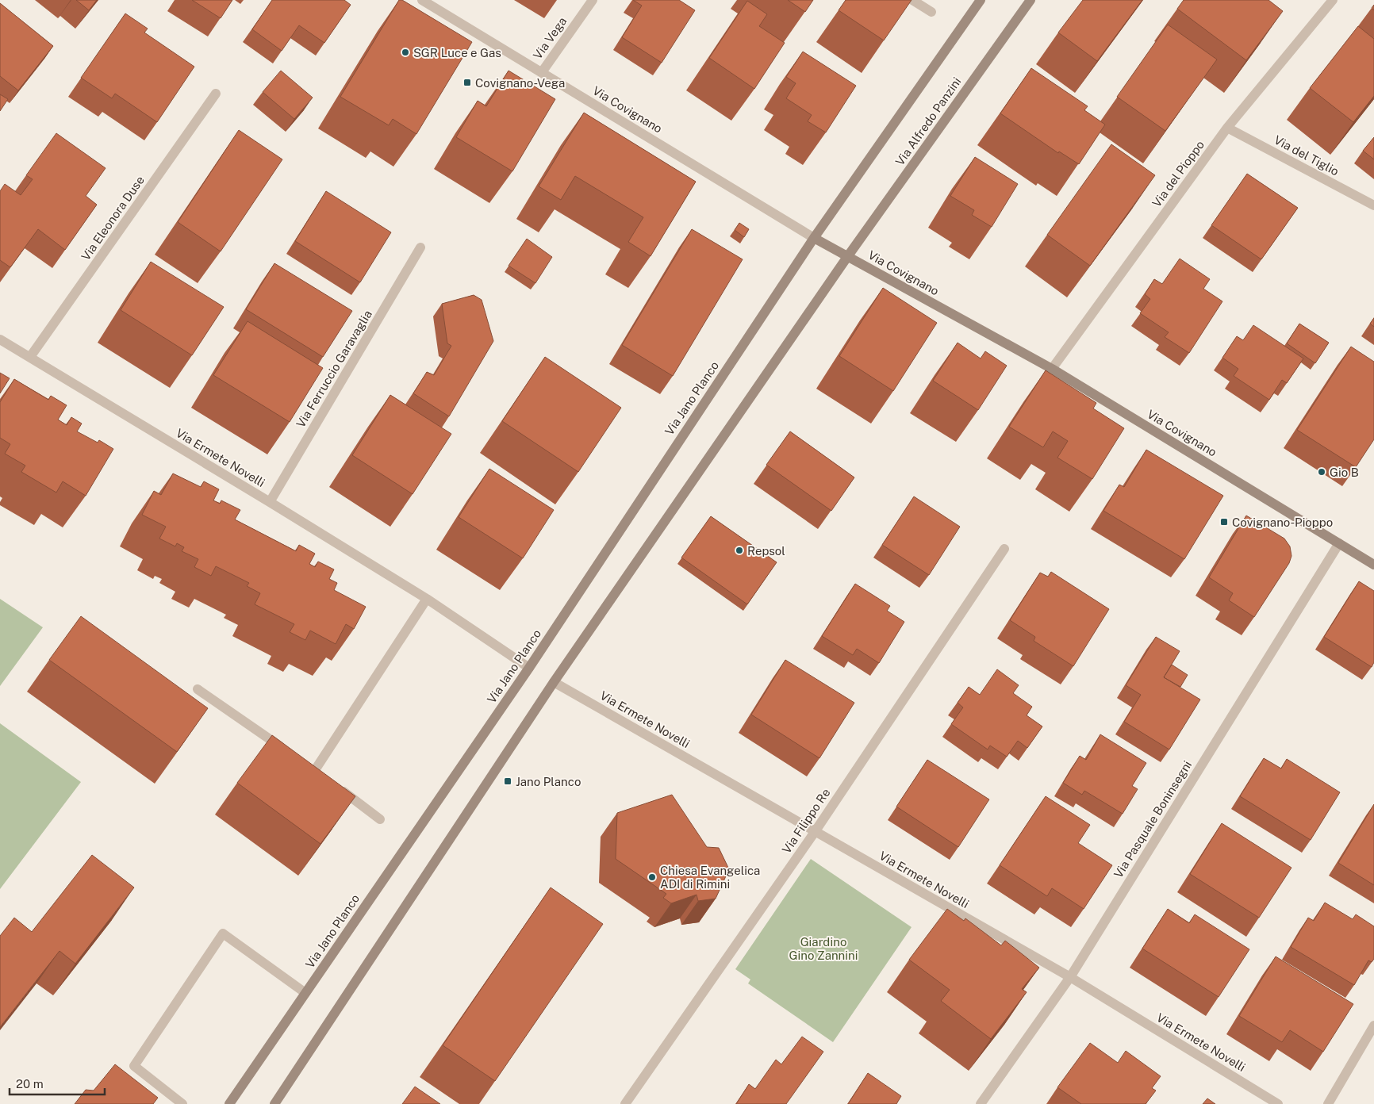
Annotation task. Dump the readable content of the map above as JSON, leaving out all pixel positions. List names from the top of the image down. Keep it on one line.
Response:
{"streets":{"main road":["Via Covignano","Via Alfredo Panzini","Via Jano Planco"],"street":["Via Vega","Via del Tiglio","Via del Pioppo","Via Eleonora Duse","Via Ferruccio Garavaglia","Via Ermete Novelli","Via Pasquale Boninsegni","Via Filippo Re"]},"crossings":[["Via Vega","Via Covignano"],["Via Covignano","Via Alfredo Panzini"],["Via Covignano","Via del Pioppo"],["Via Covignano","Via Jano Planco"],["Via Covignano","Via Pasquale Boninsegni"],["Via del Tiglio","Via del Pioppo"],["Via Eleonora Duse","Via Ermete Novelli"],["Via Ferruccio Garavaglia","Via Ermete Novelli"],["Via Jano Planco","Via Ermete Novelli"],["Via Ermete Novelli","Via Pasquale Boninsegni"],["Via Ermete Novelli","Via Filippo Re"]],"parks":["Giardino Gino Zannini"],"places":{"other":["SGR Luce e Gas","Gio B","Repsol","Chiesa Evangelica ADI di Rimini"],"transit":["Covignano-Vega","Covignano-Pioppo","Jano Planco"]},"scale_bar":"20 m"}
